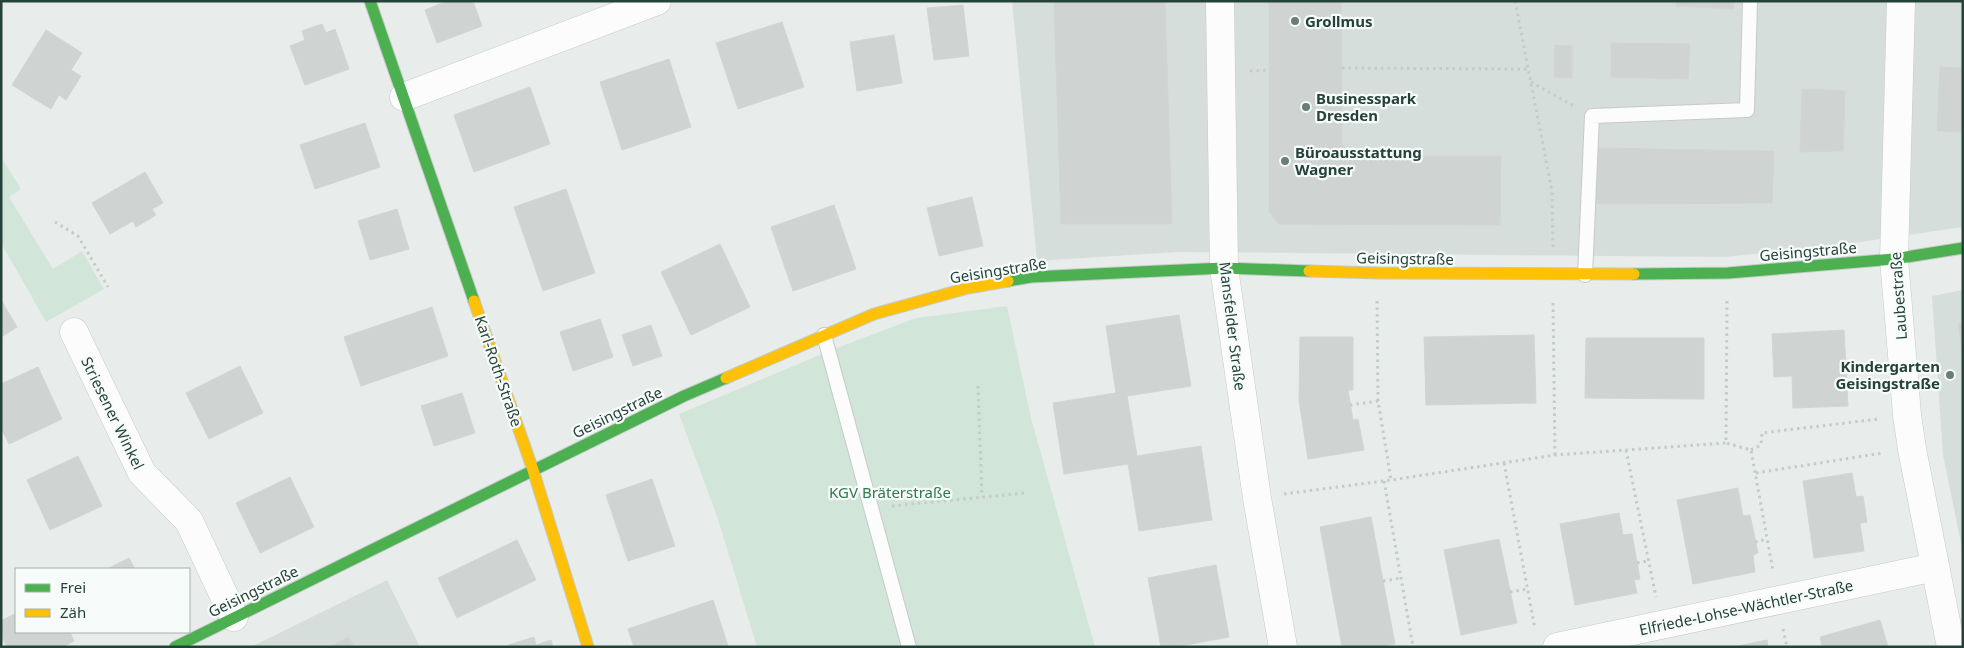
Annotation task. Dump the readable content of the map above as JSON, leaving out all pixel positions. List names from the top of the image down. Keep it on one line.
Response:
{"streets":{"street":["Geisingstraße","Laubestraße","Mansfelder Straße","Karl-Roth-Straße","Striesener Winkel","Elfriede-Lohse-Wächtler-Straße"]},"crossings":[["Geisingstraße","Laubestraße"],["Geisingstraße","Mansfelder Straße"],["Geisingstraße","Karl-Roth-Straße"],["Geisingstraße","Striesener Winkel"],["Laubestraße","Elfriede-Lohse-Wächtler-Straße"]],"parks":["KGV Bräterstraße"],"places":["Grollmus","Businesspark Dresden","Büroausstattung Wagner","Kindergarten Geisingstraße"],"legend":["Frei","Zäh"]}
